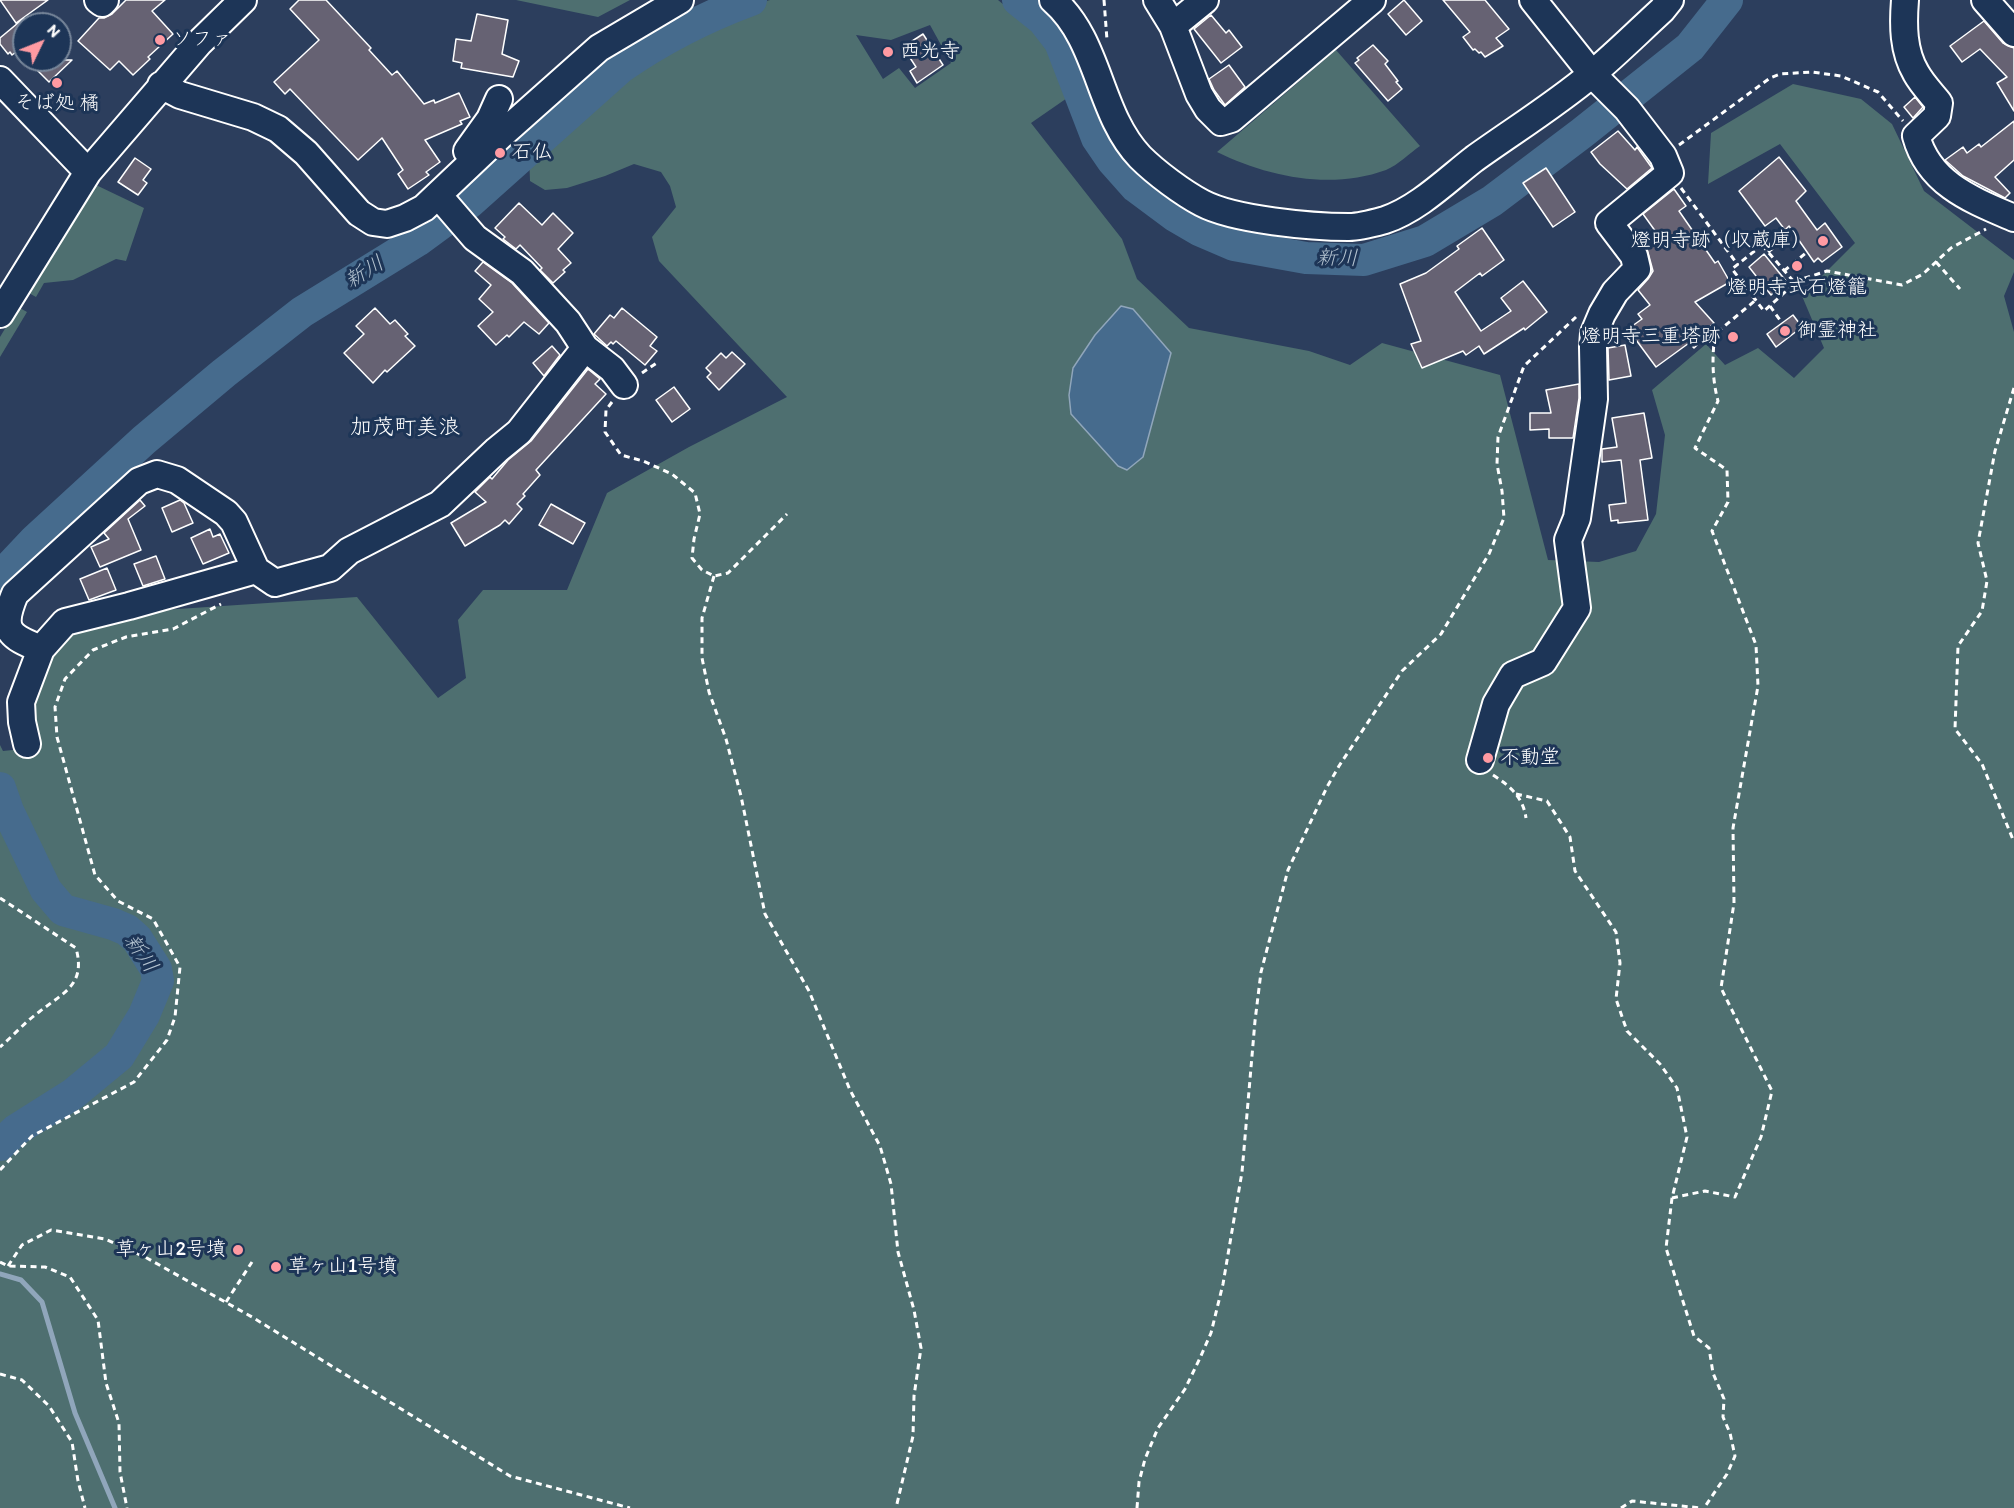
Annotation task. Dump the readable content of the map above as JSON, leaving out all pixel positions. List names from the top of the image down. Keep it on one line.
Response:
{"districts":["加茂町美浪"],"water":["新川"],"places":["ソファ","西光寺","そば処 橘","石仏","燈明寺跡（収蔵庫）","燈明寺式石燈籠","御霊神社","燈明寺三重塔跡","不動堂","草ヶ山2号墳","草ヶ山1号墳"],"north":"top right"}
